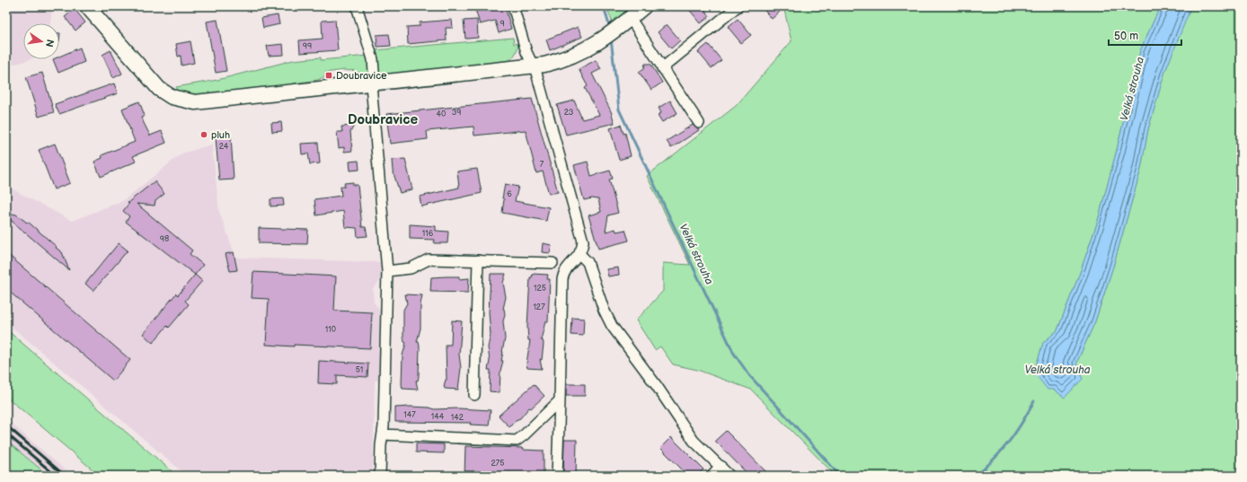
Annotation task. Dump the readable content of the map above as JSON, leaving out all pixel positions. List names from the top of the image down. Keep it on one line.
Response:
{"districts":["Doubravice"],"water":["Velká strouha"],"places":{"transit":["Doubravice"],"other":["pluh"]},"house_numbers":["9","99","39","23","40","24","7","6","116","98","125","127","110","51","147","144","142","275"],"scale_bar":"50 m","north":"right"}
